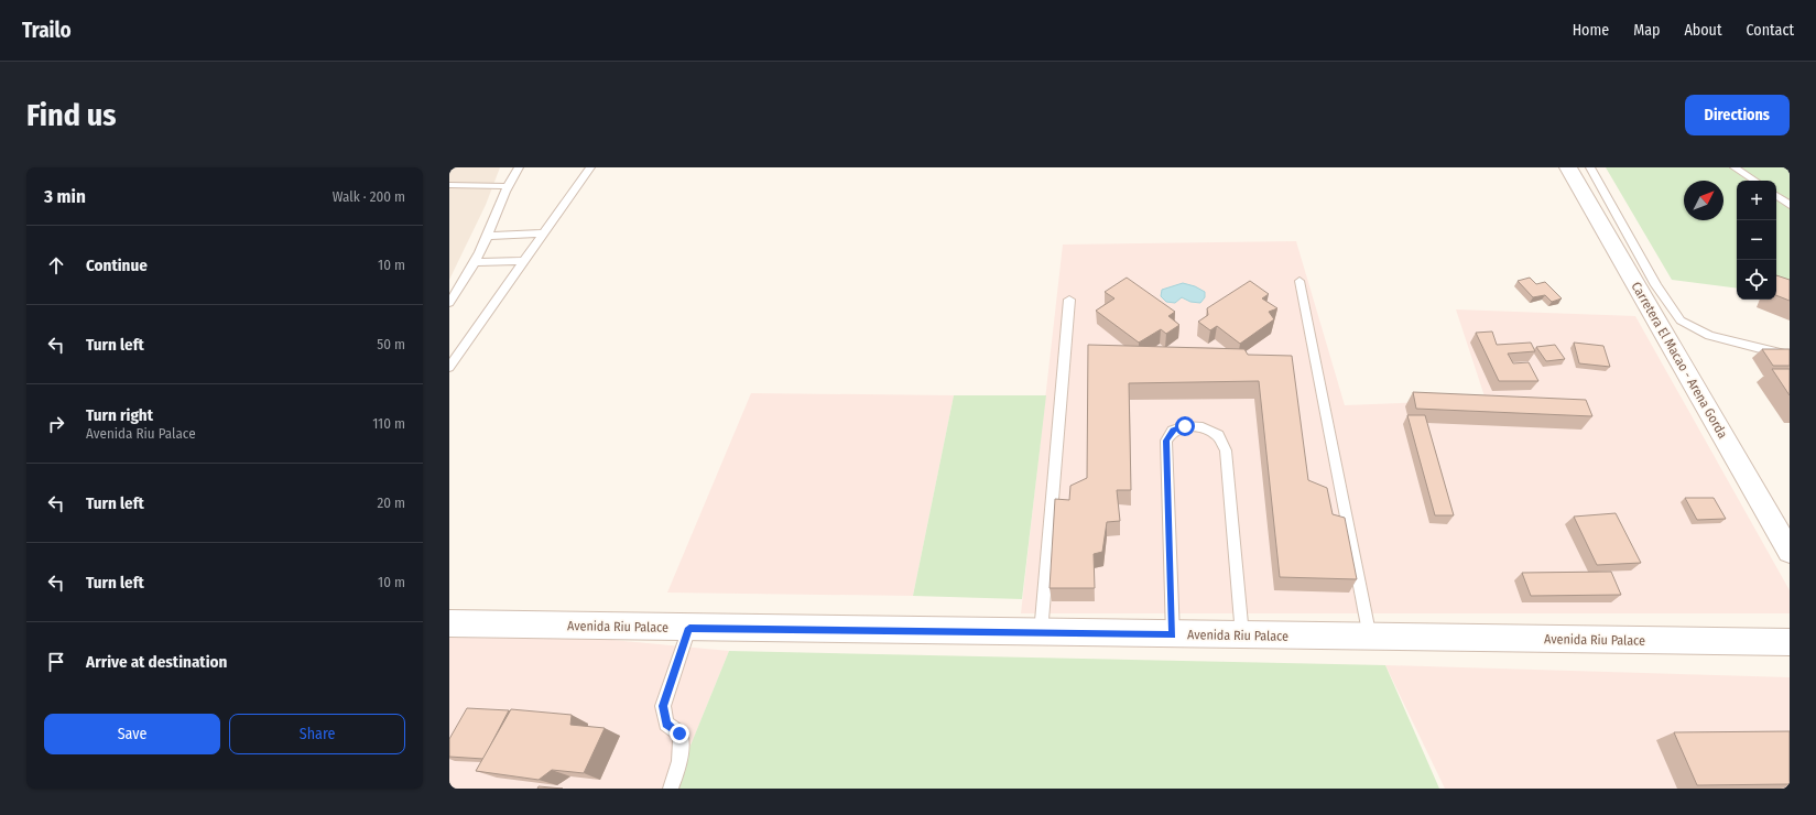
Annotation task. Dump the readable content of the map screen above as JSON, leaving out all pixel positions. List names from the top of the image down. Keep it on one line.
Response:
{"streets":{"street":["Carretera El Macao - Arena Gorda","Avenida Riu Palace"]},"north":"top right","page":{"header":"Trailo","nav":["Home","Map","About","Contact"],"buttons":["Directions",["Save","Share"]],"title":"Find us","heading":["3 min","Walk · 200 m"],"map_buttons":["+","−"],"list":[["Continue","10 m"],["Turn left","50 m"],["Turn right","Avenida Riu Palace","110 m"],["Turn left","20 m"],["Turn left","10 m"],"Arrive at destination"]}}
